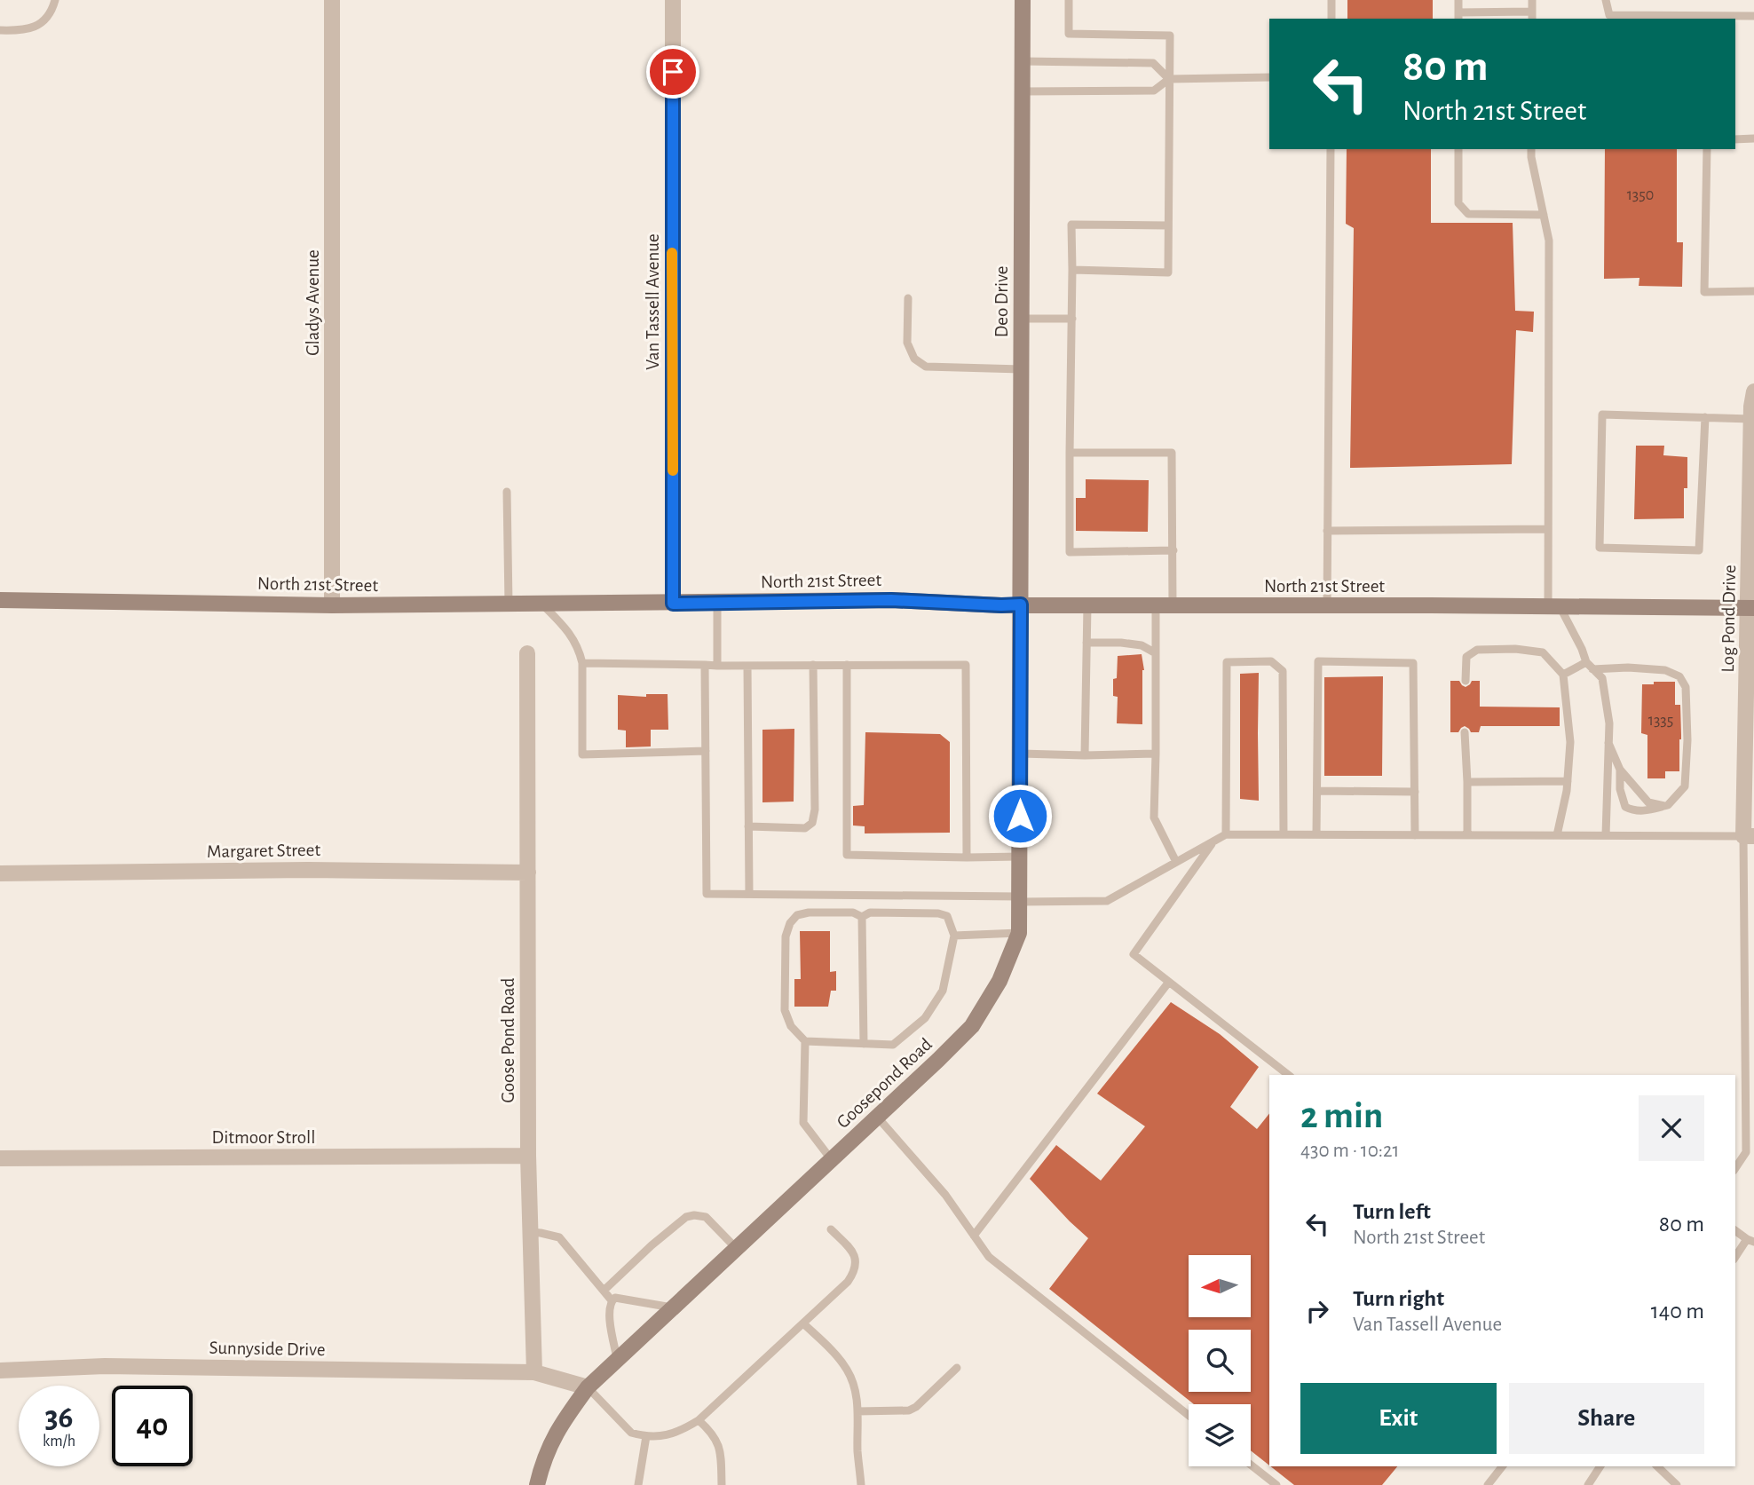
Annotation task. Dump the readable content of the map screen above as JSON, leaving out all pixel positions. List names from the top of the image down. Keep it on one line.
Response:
{"streets":{"main road":["Deo Drive","North 21st Street","Goosepond Road"],"street":["Van Tassell Avenue","Gladys Avenue","Log Pond Drive","Margaret Street","Goose Pond Road","Ditmoor Stroll","Sunnyside Drive"]},"crossings":[["Van Tassell Avenue","North 21st Street"],["Deo Drive","North 21st Street"],["Deo Drive","Goosepond Road"],["Gladys Avenue","North 21st Street"],["North 21st Street","Log Pond Drive"],["North 21st Street","Goosepond Road"],["Margaret Street","Goose Pond Road"],["Goose Pond Road","Ditmoor Stroll"],["Goose Pond Road","Sunnyside Drive"]],"house_numbers":["1350","1335"],"north":"left","page":{"turn":["80 m","North 21st Street"],"heading":["2 min","430 m · 10:21"],"list":[{"name":"Turn left","note":"North 21st Street","value":"80 m"},{"name":"Turn right","note":"Van Tassell Avenue","value":"140 m"}],"buttons":["Exit","Share"],"speed":"36 km/h","limit":"40"}}
